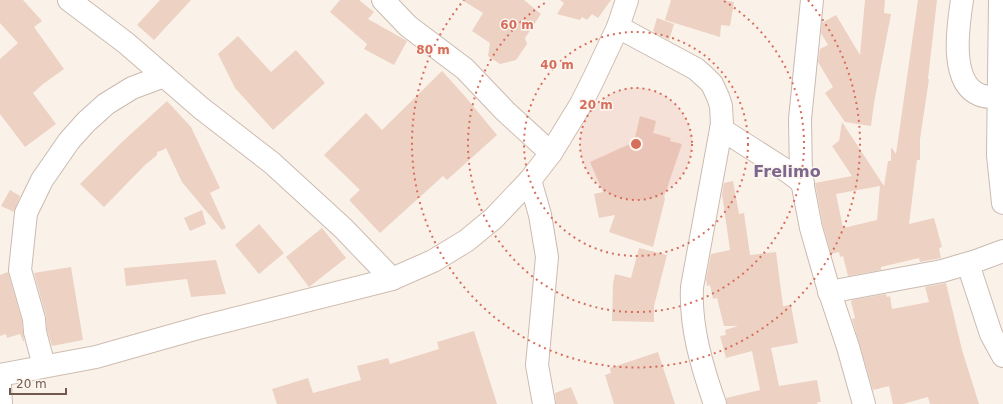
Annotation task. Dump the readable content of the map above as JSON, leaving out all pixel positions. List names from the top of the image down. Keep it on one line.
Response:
{"districts":["Frelimo"],"scale_bar":"20 m","rings":["60 m","80 m","40 m","20 m"]}
